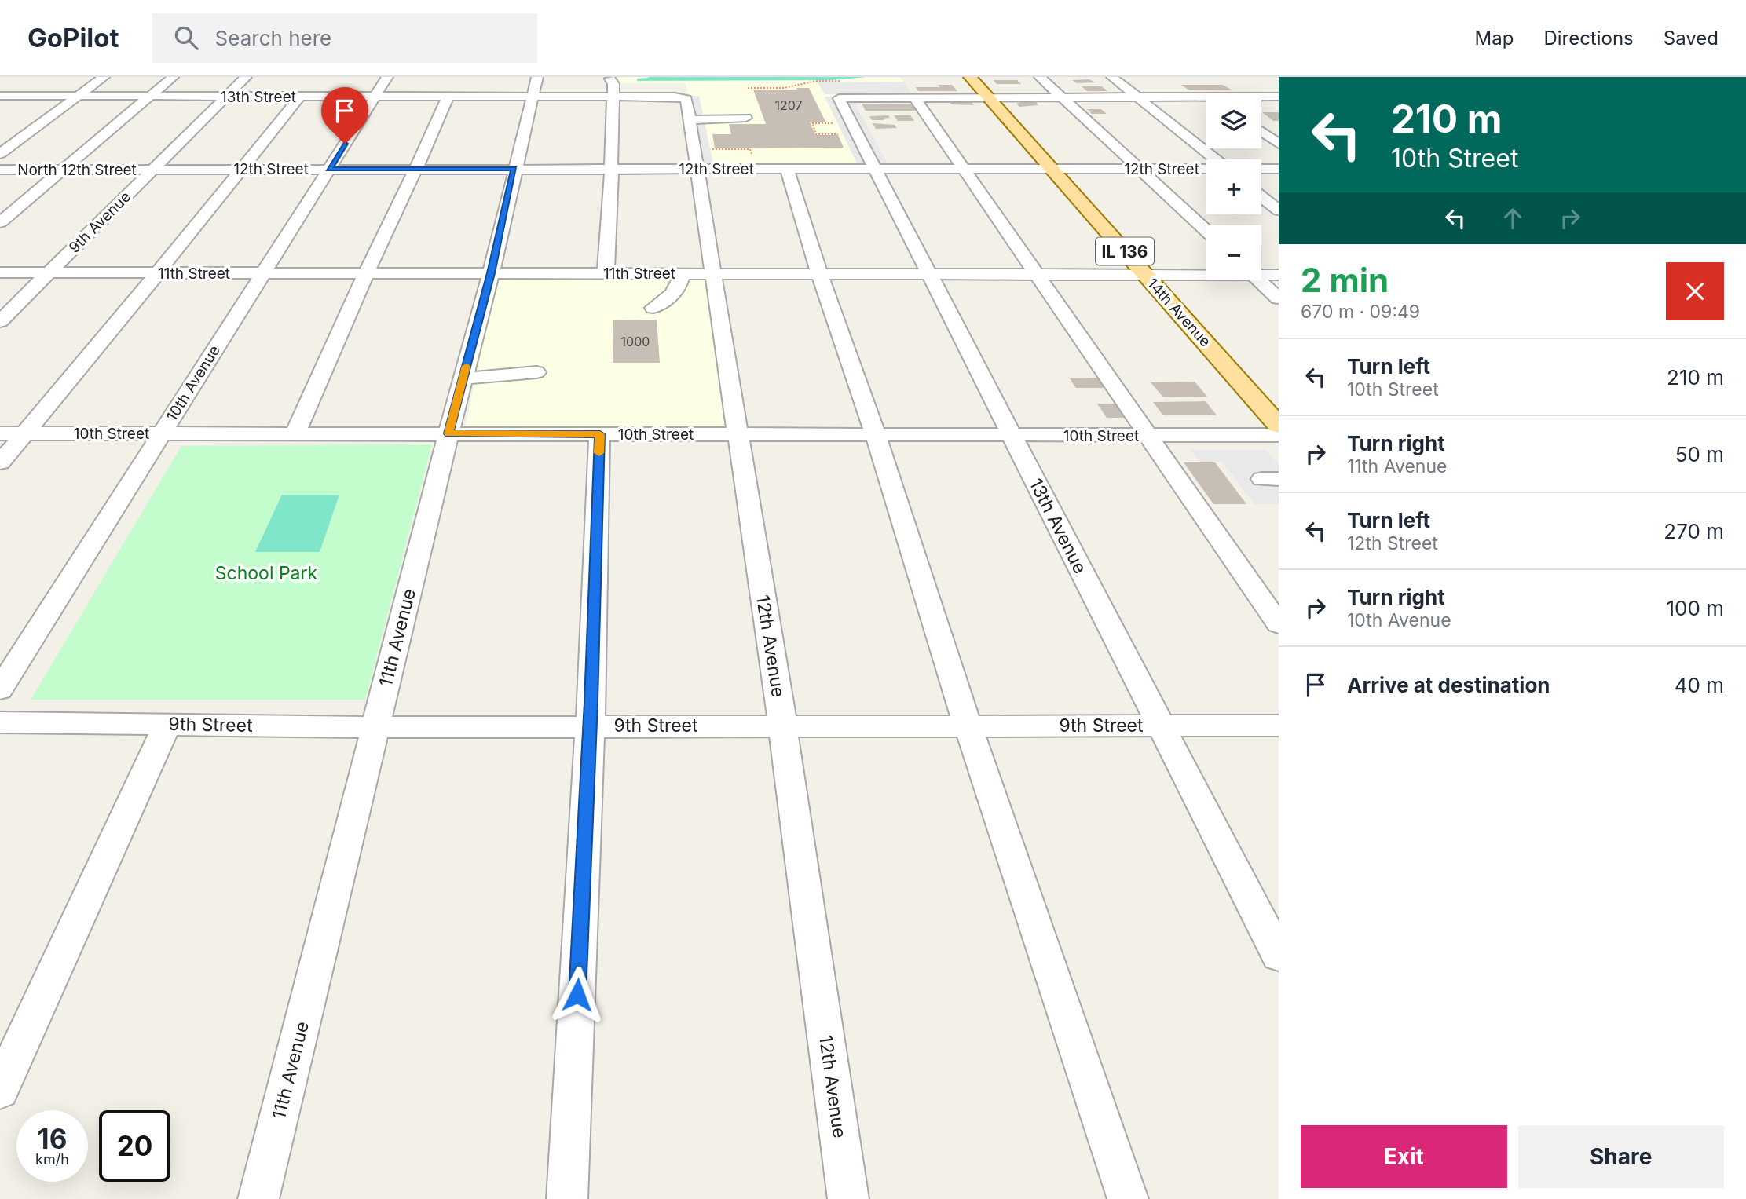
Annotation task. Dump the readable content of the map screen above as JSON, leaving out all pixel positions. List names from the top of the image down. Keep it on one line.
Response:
{"streets":{"main road":["IL 136","14th Avenue"],"street":["13th Street","12th Street","North 12th Street","9th Avenue","11th Street","10th Avenue","10th Street","13th Avenue","11th Avenue","12th Avenue","9th Street"]},"crossings":[["13th Street","9th Avenue"],["13th Street","10th Avenue"],["13th Street","11th Avenue"],["13th Street","12th Avenue"],["12th Street","North 12th Street"],["12th Street","9th Avenue"],["12th Street","14th Avenue"],["12th Street","10th Avenue"],["12th Street","13th Avenue"],["12th Street","11th Avenue"],["12th Street","12th Avenue"],["North 12th Street","9th Avenue"],["9th Avenue","11th Street"],["11th Street","14th Avenue"],["11th Street","10th Avenue"],["11th Street","13th Avenue"],["11th Street","11th Avenue"],["11th Street","12th Avenue"],["10th Avenue","10th Street"],["10th Street","13th Avenue"],["10th Street","11th Avenue"],["10th Street","12th Avenue"],["13th Avenue","9th Street"],["11th Avenue","9th Street"],["12th Avenue","9th Street"]],"parks":["School Park"],"house_numbers":["1207","1000"],"page":{"header":"GoPilot","search":"Search here","nav":["Map","Directions","Saved"],"turn":["210 m","10th Street"],"map_buttons":["+","−"],"heading":["2 min","670 m · 09:49"],"list":[{"name":"Turn left","note":"10th Street","value":"210 m"},{"name":"Turn right","note":"11th Avenue","value":"50 m"},{"name":"Turn left","note":"12th Street","value":"270 m"},{"name":"Turn right","note":"10th Avenue","value":"100 m"},{"name":"Arrive at destination","value":"40 m"}],"speed":"16 km/h","limit":"20","buttons":["Exit","Share"]}}
